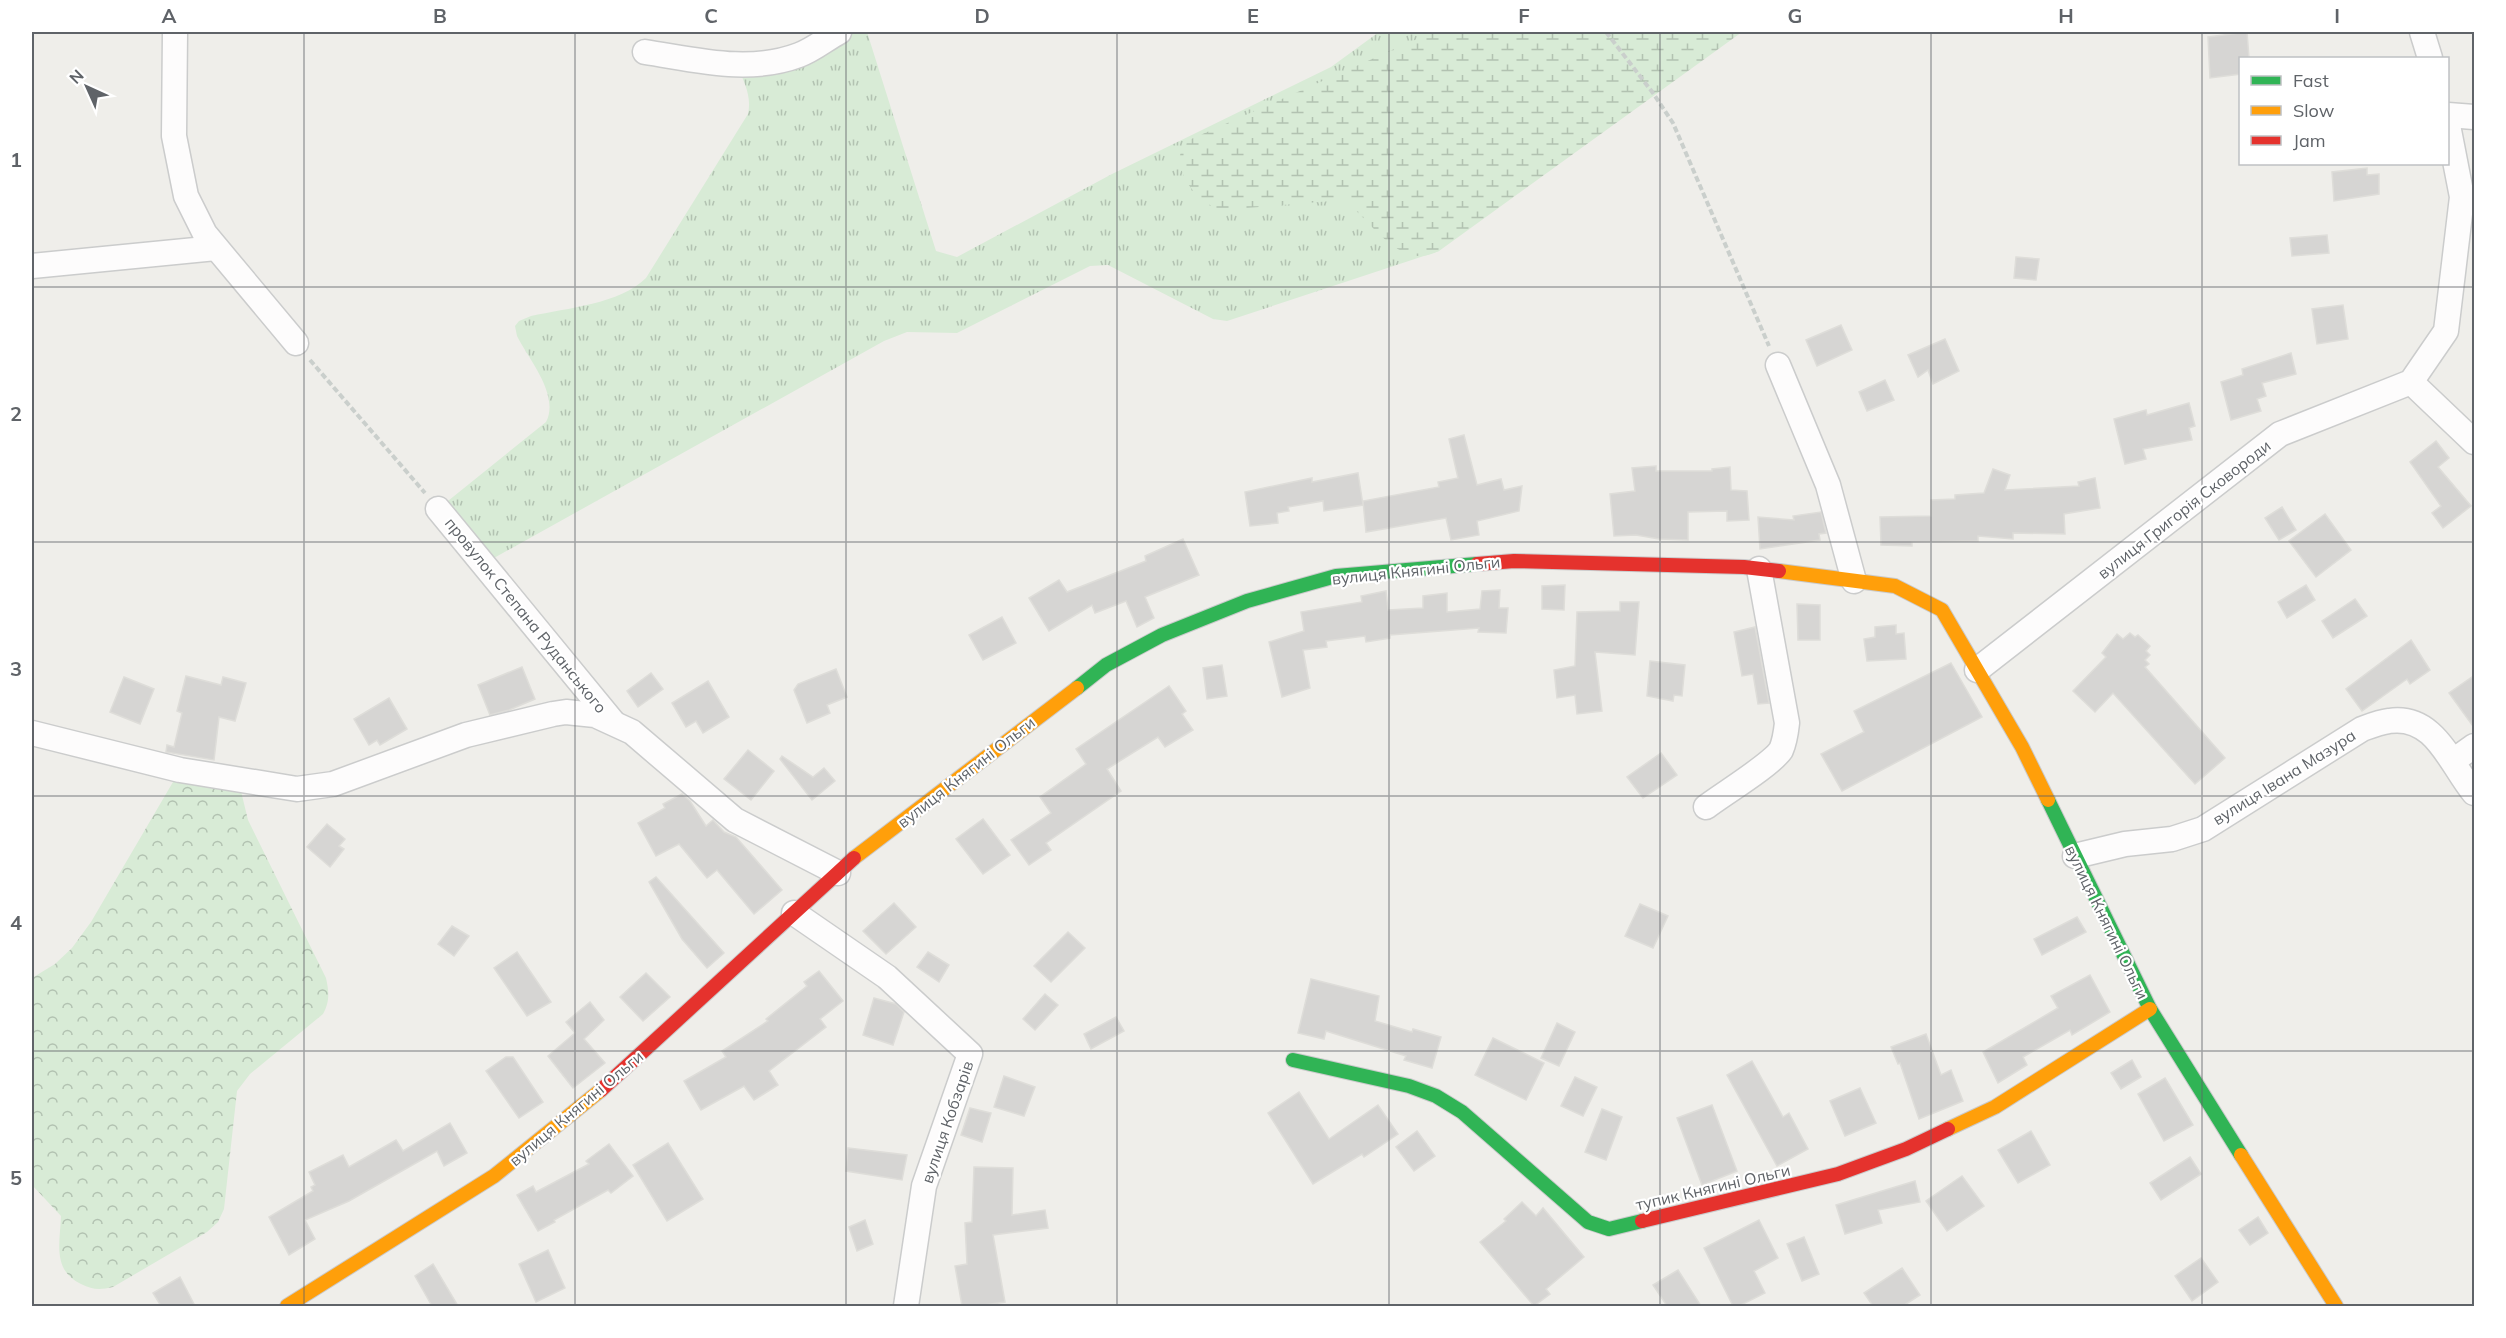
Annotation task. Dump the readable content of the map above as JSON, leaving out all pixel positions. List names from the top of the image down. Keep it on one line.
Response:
{"streets":{"street":["вулиця Григорія Сковороди","вулиця Княгині Ольги","провулок Степана Руданського","вулиця Івана Мазура","тупик Княгині Ольги"]},"crossings":[["вулиця Григорія Сковороди","вулиця Княгині Ольги"],["вулиця Княгині Ольги","вулиця Івана Мазура"],["вулиця Княгині Ольги","тупик Княгині Ольги"]],"legend":["Fast","Slow","Jam"],"north":"top left","grid":{"columns":["A","B","C","D","E","F","G","H","I"],"rows":["1","2","3","4","5"]}}
